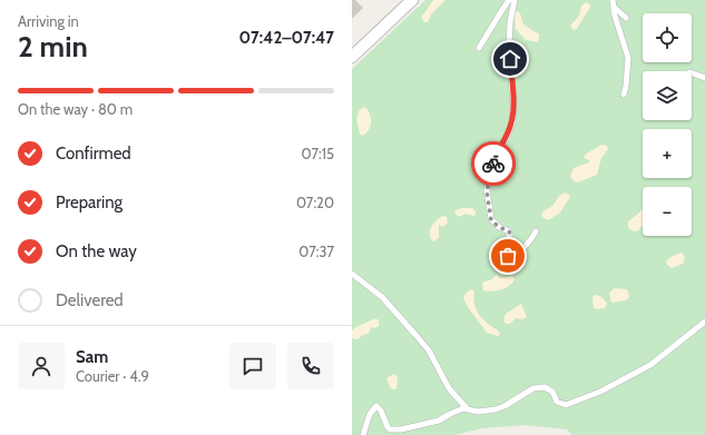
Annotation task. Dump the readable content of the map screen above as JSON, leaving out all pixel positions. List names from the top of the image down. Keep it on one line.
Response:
{"page":{"heading":["2 min","Arriving in","07:42–07:47"],"panel":["Sam","Courier · 4.9"],"map_buttons":["+","−"],"bar":"On the way · 80 m","list":[["Confirmed","07:15"],["Preparing","07:20"],["On the way","07:37"],"Delivered"]}}
